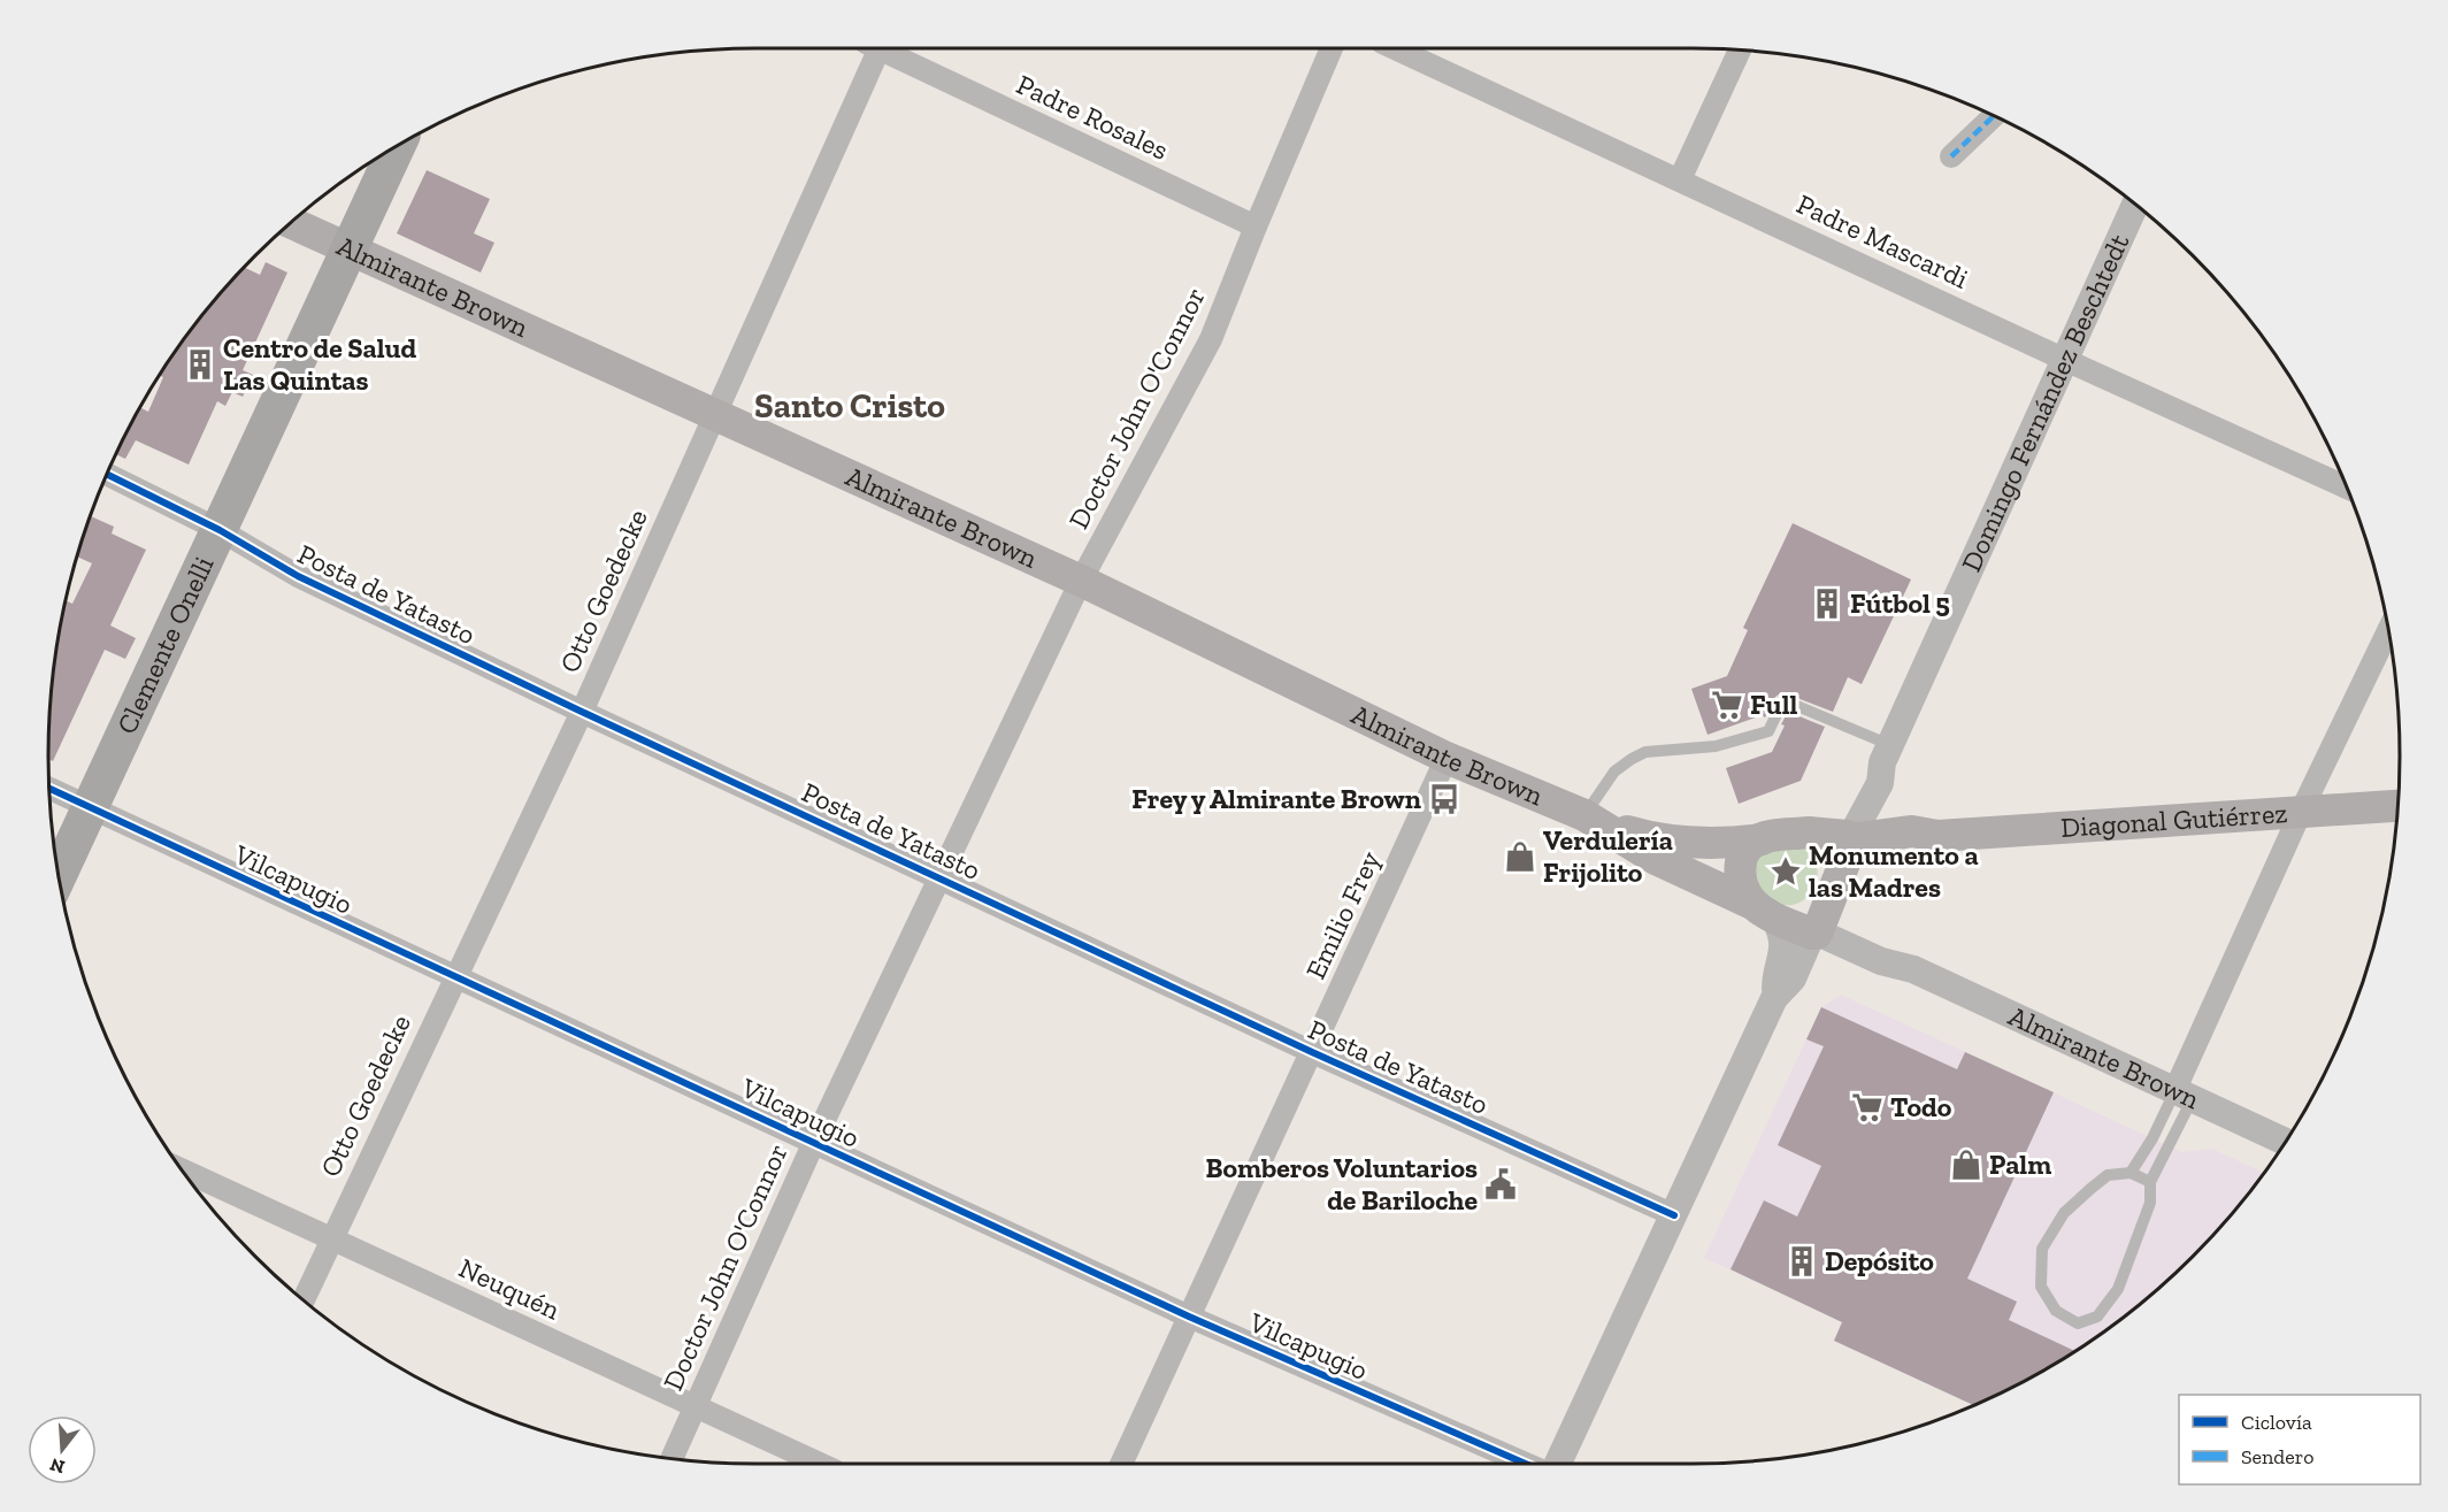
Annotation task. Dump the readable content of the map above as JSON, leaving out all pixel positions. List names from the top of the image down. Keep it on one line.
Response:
{"streets":{"main road":["Almirante Brown","Clemente Onelli","Diagonal Gutiérrez"],"street":["Padre Rosales","Padre Mascardi","Domingo Fernández Beschtedt","Doctor John O'Connor","Otto Goedecke","Posta de Yatasto","Vilcapugio","Emilio Frey","Neuquén"]},"crossings":[["Padre Rosales","Doctor John O'Connor"],["Padre Mascardi","Domingo Fernández Beschtedt"],["Almirante Brown","Domingo Fernández Beschtedt"],["Almirante Brown","Doctor John O'Connor"],["Almirante Brown","Otto Goedecke"],["Almirante Brown","Clemente Onelli"],["Almirante Brown","Diagonal Gutiérrez"],["Almirante Brown","Emilio Frey"],["Domingo Fernández Beschtedt","Diagonal Gutiérrez"],["Doctor John O'Connor","Posta de Yatasto"],["Doctor John O'Connor","Vilcapugio"],["Doctor John O'Connor","Neuquén"],["Otto Goedecke","Posta de Yatasto"],["Otto Goedecke","Vilcapugio"],["Otto Goedecke","Neuquén"],["Posta de Yatasto","Clemente Onelli"],["Posta de Yatasto","Emilio Frey"],["Clemente Onelli","Vilcapugio"],["Vilcapugio","Emilio Frey"]],"districts":["Santo Cristo"],"places":{"building":["Centro de Salud Las Quintas","Fútbol 5","Depósito"],"supermarket":["Full","Todo"],"bus stop":["Frey y Almirante Brown"],"shop":["Verdulería Frijolito","Palm"],"place":["Monumento a las Madres"],"public building":["Bomberos Voluntarios de Bariloche"]},"legend":["Ciclovía","Sendero"],"north":"bottom"}
